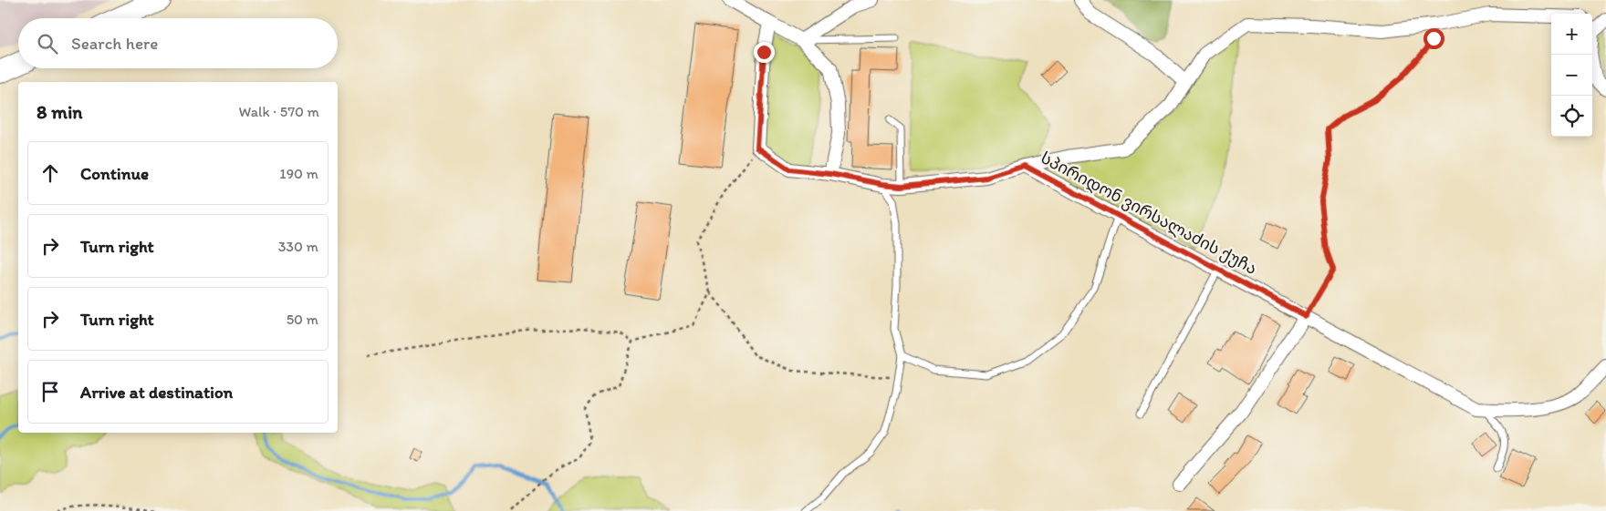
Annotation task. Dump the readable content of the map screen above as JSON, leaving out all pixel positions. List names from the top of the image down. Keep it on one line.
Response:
{"streets":{"street":["სპირიდონ ვირსალაძის ქუჩა"]},"page":{"map_buttons":["+","−"],"search":"Search here","heading":["8 min","Walk · 570 m"],"list":[["Continue","190 m"],["Turn right","330 m"],["Turn right","50 m"],"Arrive at destination"]}}
